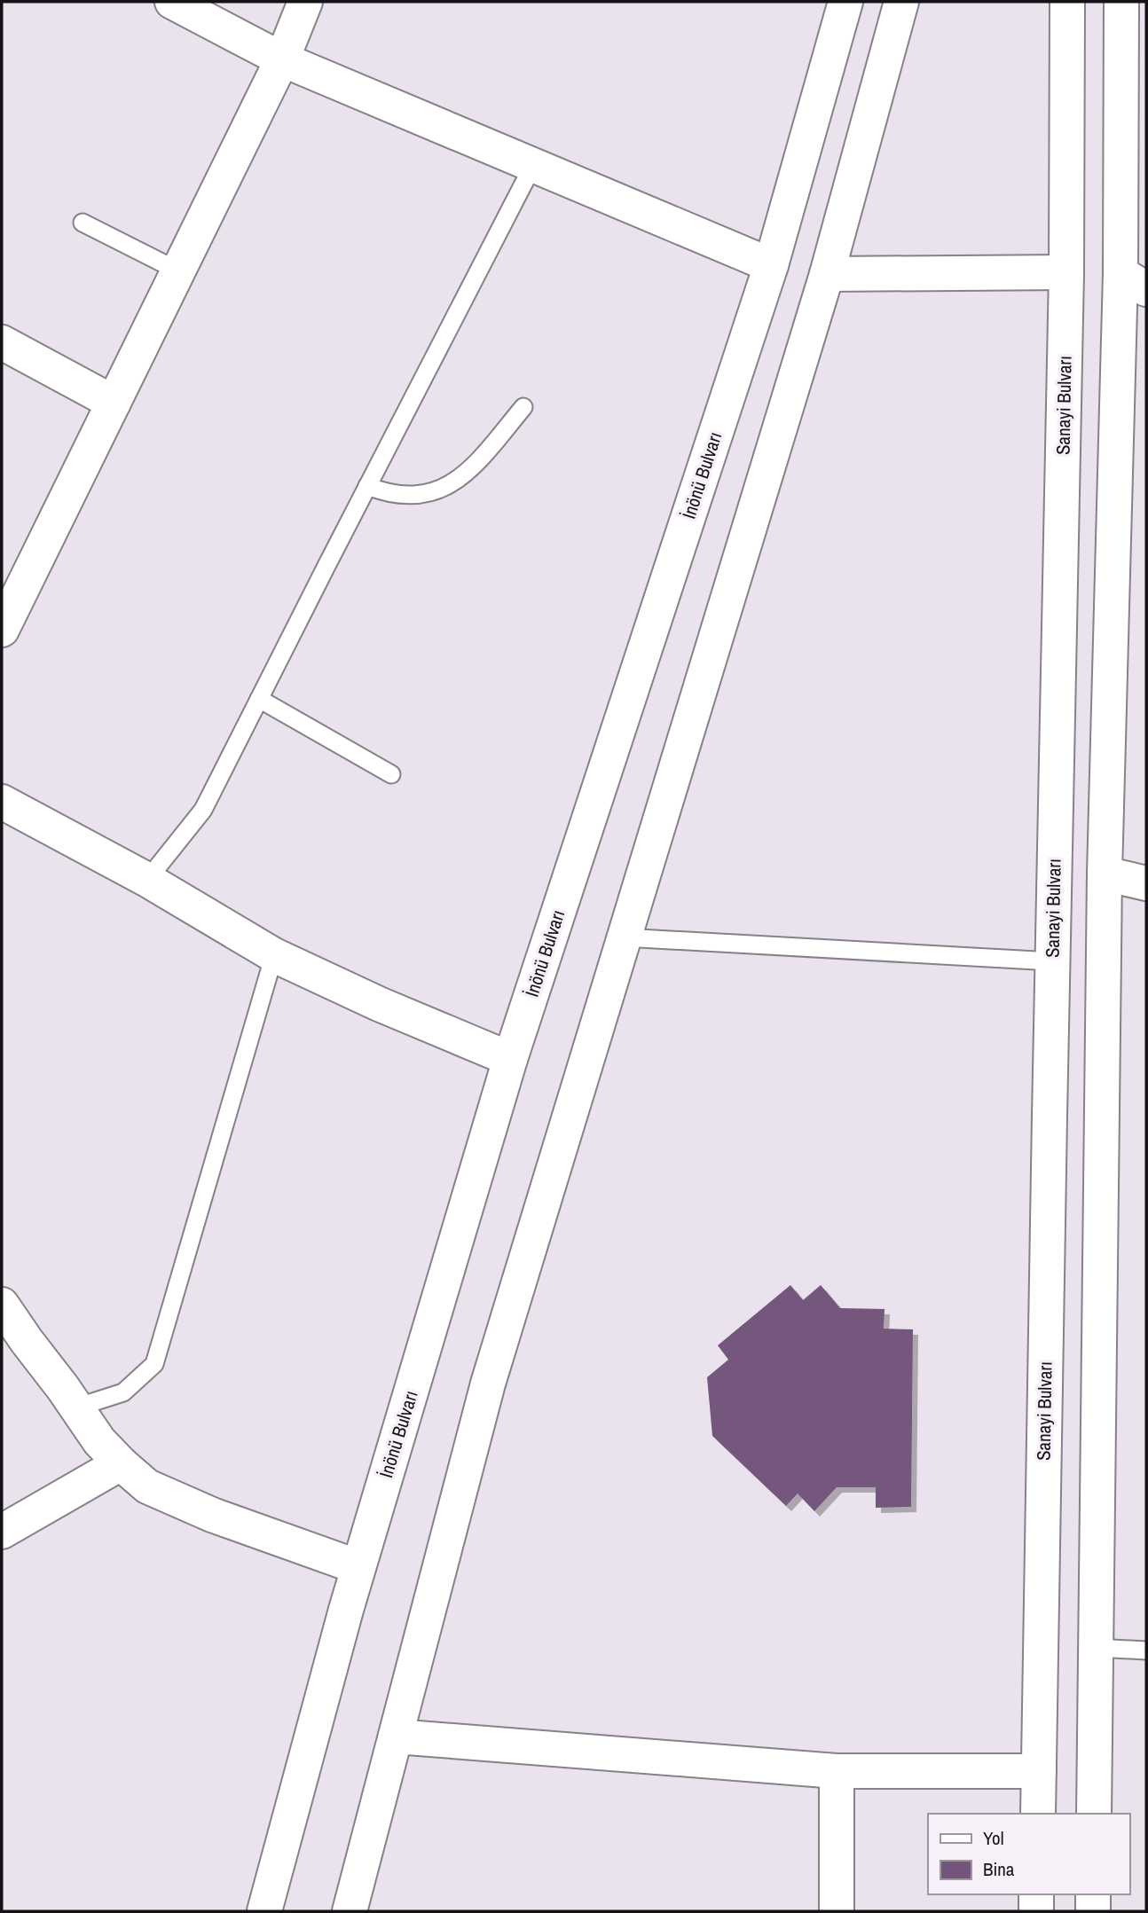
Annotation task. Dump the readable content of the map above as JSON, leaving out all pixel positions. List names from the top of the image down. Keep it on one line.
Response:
{"streets":{"street":["Sanayi Bulvarı","İnönü Bulvarı"]},"legend":["Yol","Bina"]}
